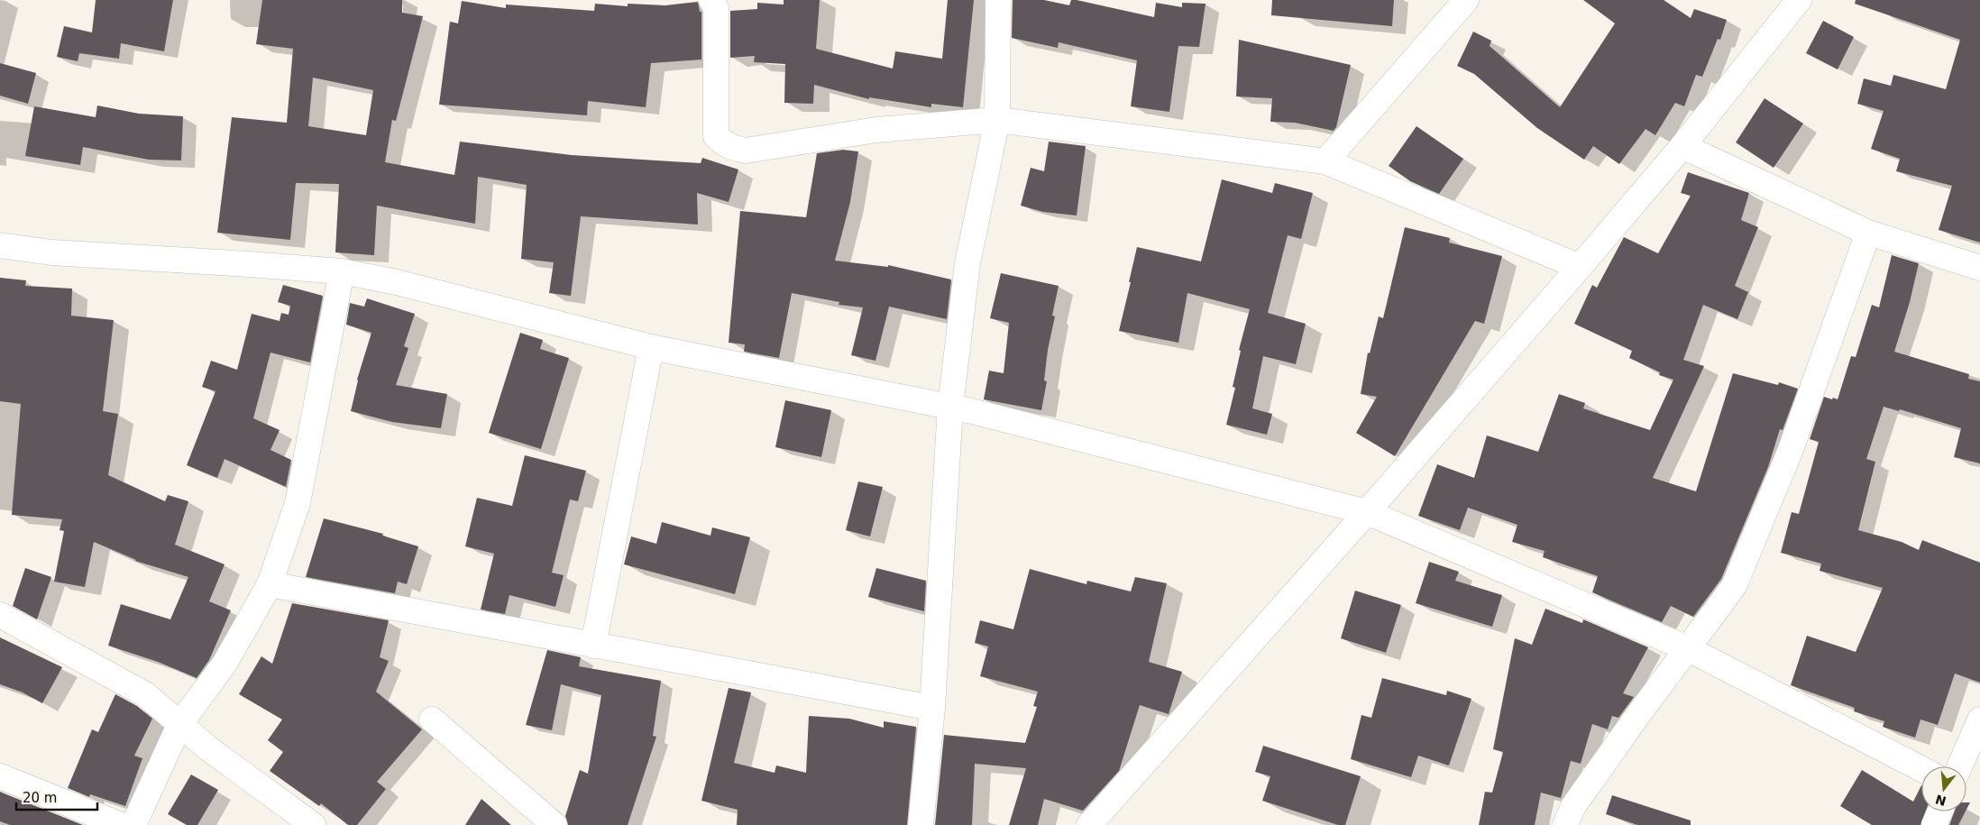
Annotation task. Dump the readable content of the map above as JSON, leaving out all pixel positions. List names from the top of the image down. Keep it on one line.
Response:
{"scale_bar":"20 m","north":"bottom"}
